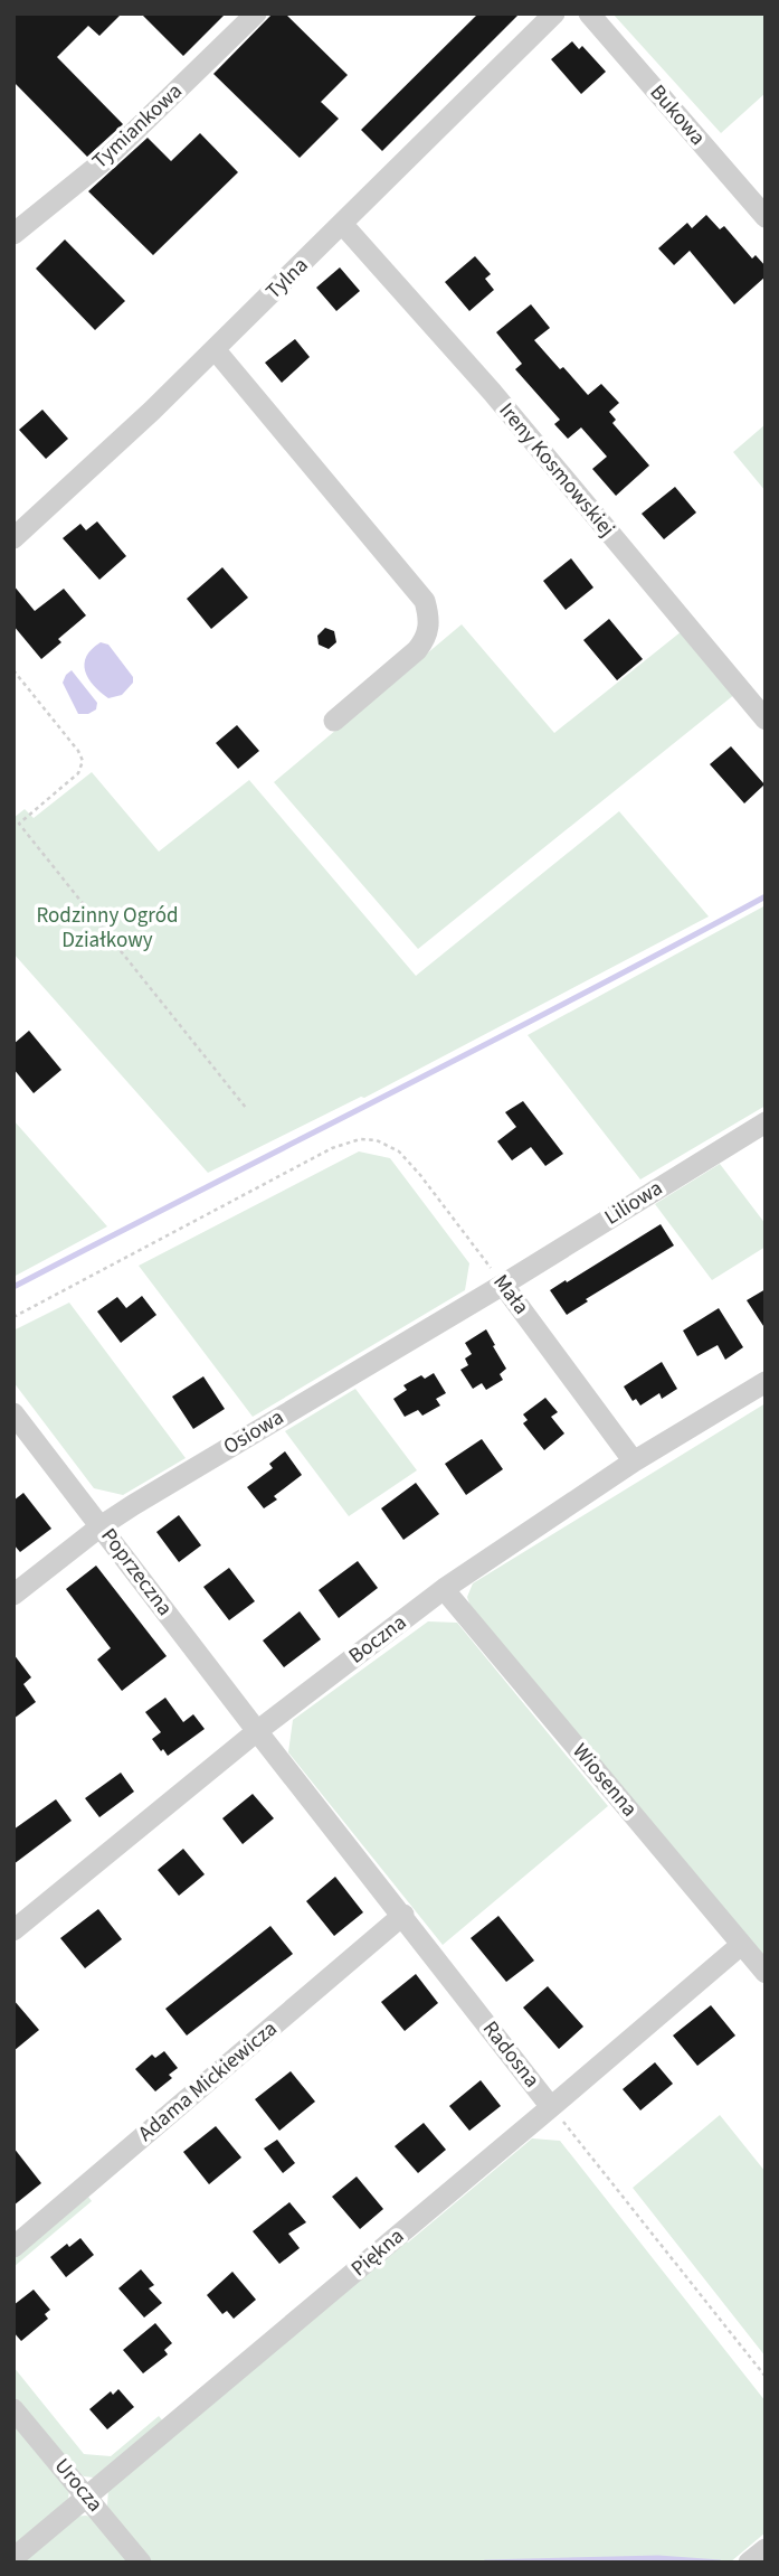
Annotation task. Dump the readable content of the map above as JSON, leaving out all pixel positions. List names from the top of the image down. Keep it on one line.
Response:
{"streets":{"street":["Bukowa","Tymiankowa","Tylna","Ireny Kosmowskiej","Liliowa","Mała","Osiowa","Poprzeczna","Boczna","Wiosenna","Radosna","Adama Mickiewicza","Piękna","Urocza"]},"crossings":[["Tylna","Ireny Kosmowskiej"],["Liliowa","Mała"],["Liliowa","Osiowa"],["Mała","Osiowa"],["Mała","Boczna"],["Osiowa","Poprzeczna"],["Poprzeczna","Boczna"],["Poprzeczna","Radosna"],["Boczna","Wiosenna"],["Boczna","Radosna"],["Wiosenna","Piękna"],["Radosna","Adama Mickiewicza"],["Radosna","Piękna"],["Piękna","Urocza"]],"parks":["Rodzinny Ogród Działkowy"]}
